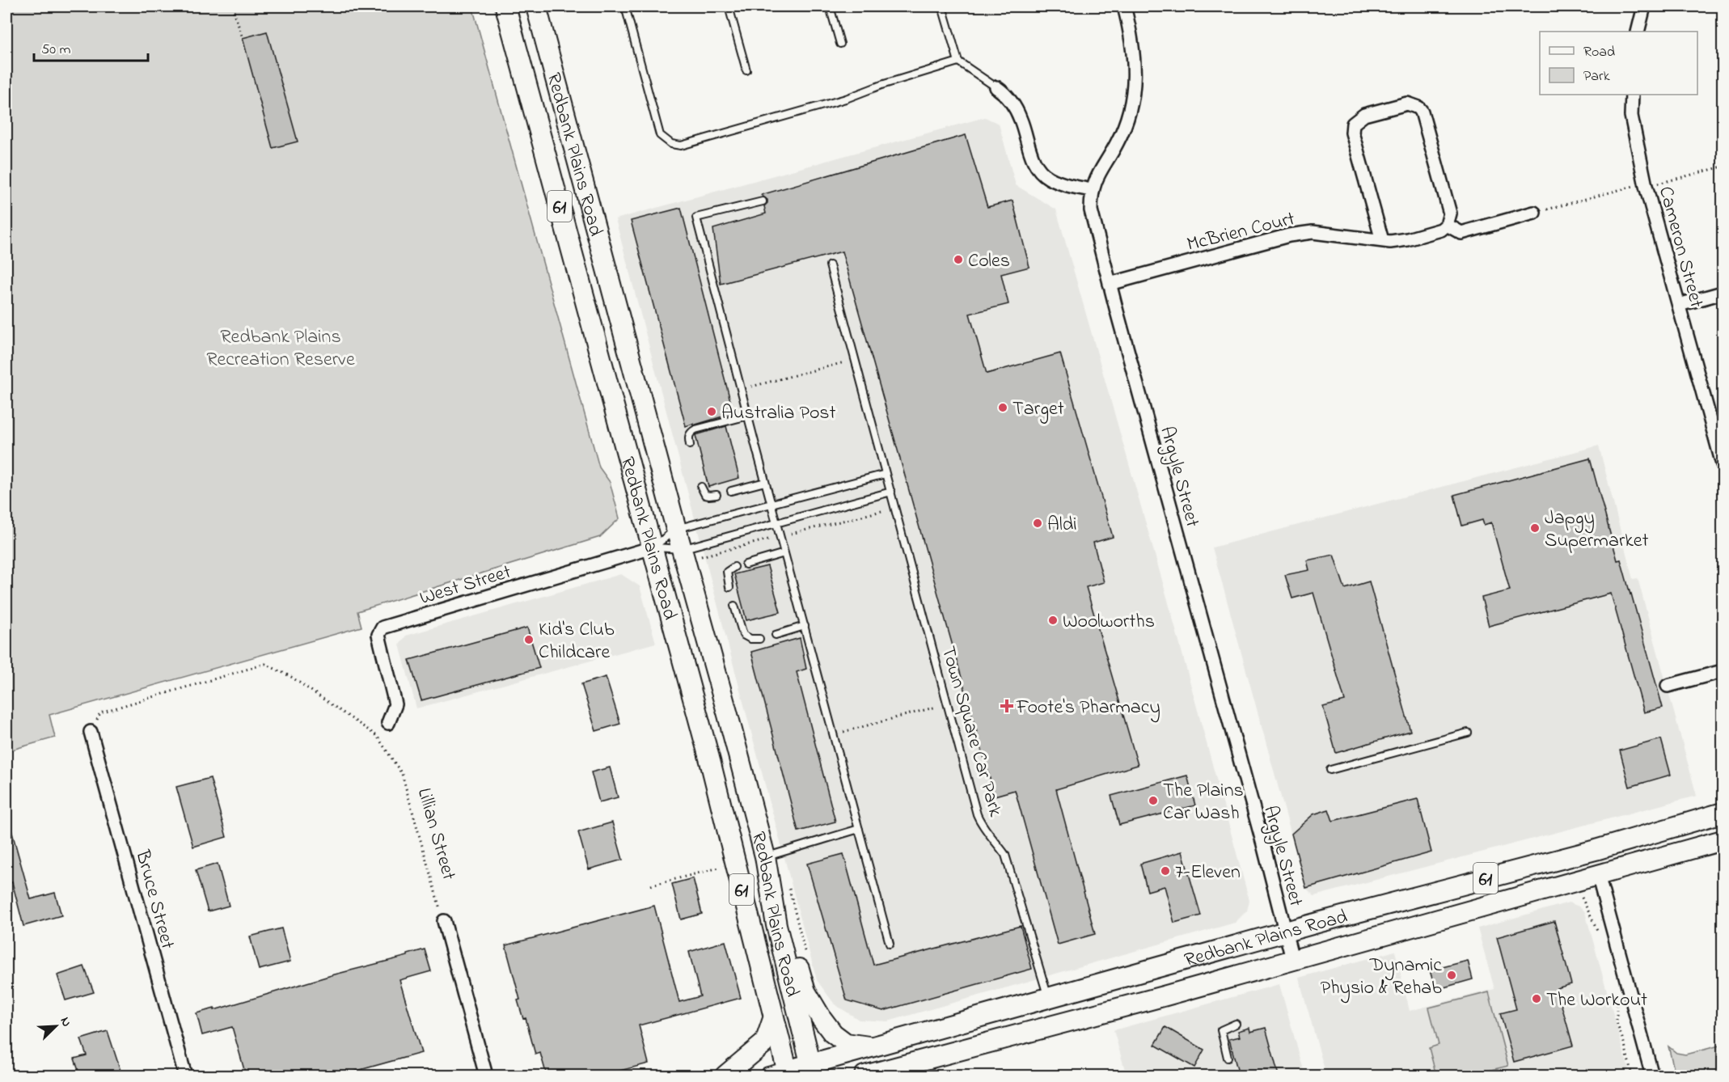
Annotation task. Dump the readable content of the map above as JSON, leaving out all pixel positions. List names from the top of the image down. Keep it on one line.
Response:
{"streets":{"main road":["Redbank Plains Road","61"],"street":["McBrien Court","Cameron Street","Argyle Street","West Street","Bruce Street"],"lane":["Town Square Car Park"],"path":["Lillian Street"]},"crossings":[["Redbank Plains Road","61"],["Redbank Plains Road","Argyle Street"],["Redbank Plains Road","West Street"],["Redbank Plains Road","Town Square Car Park"],["McBrien Court","Argyle Street"],["Lillian Street","Bruce Street"]],"parks":["Redbank Plains Recreation Reserve"],"places":{"other":["Coles","Target","Australia Post","Aldi","Japgy Supermarket","Woolworths","Kid's Club Childcare","The Plains Car Wash","7-Eleven","Dynamic Physio & Rehab","The Workout"],"health":["Foote's Pharmacy"]},"legend":["Road","Park"],"scale_bar":"50 m","north":"top right"}
